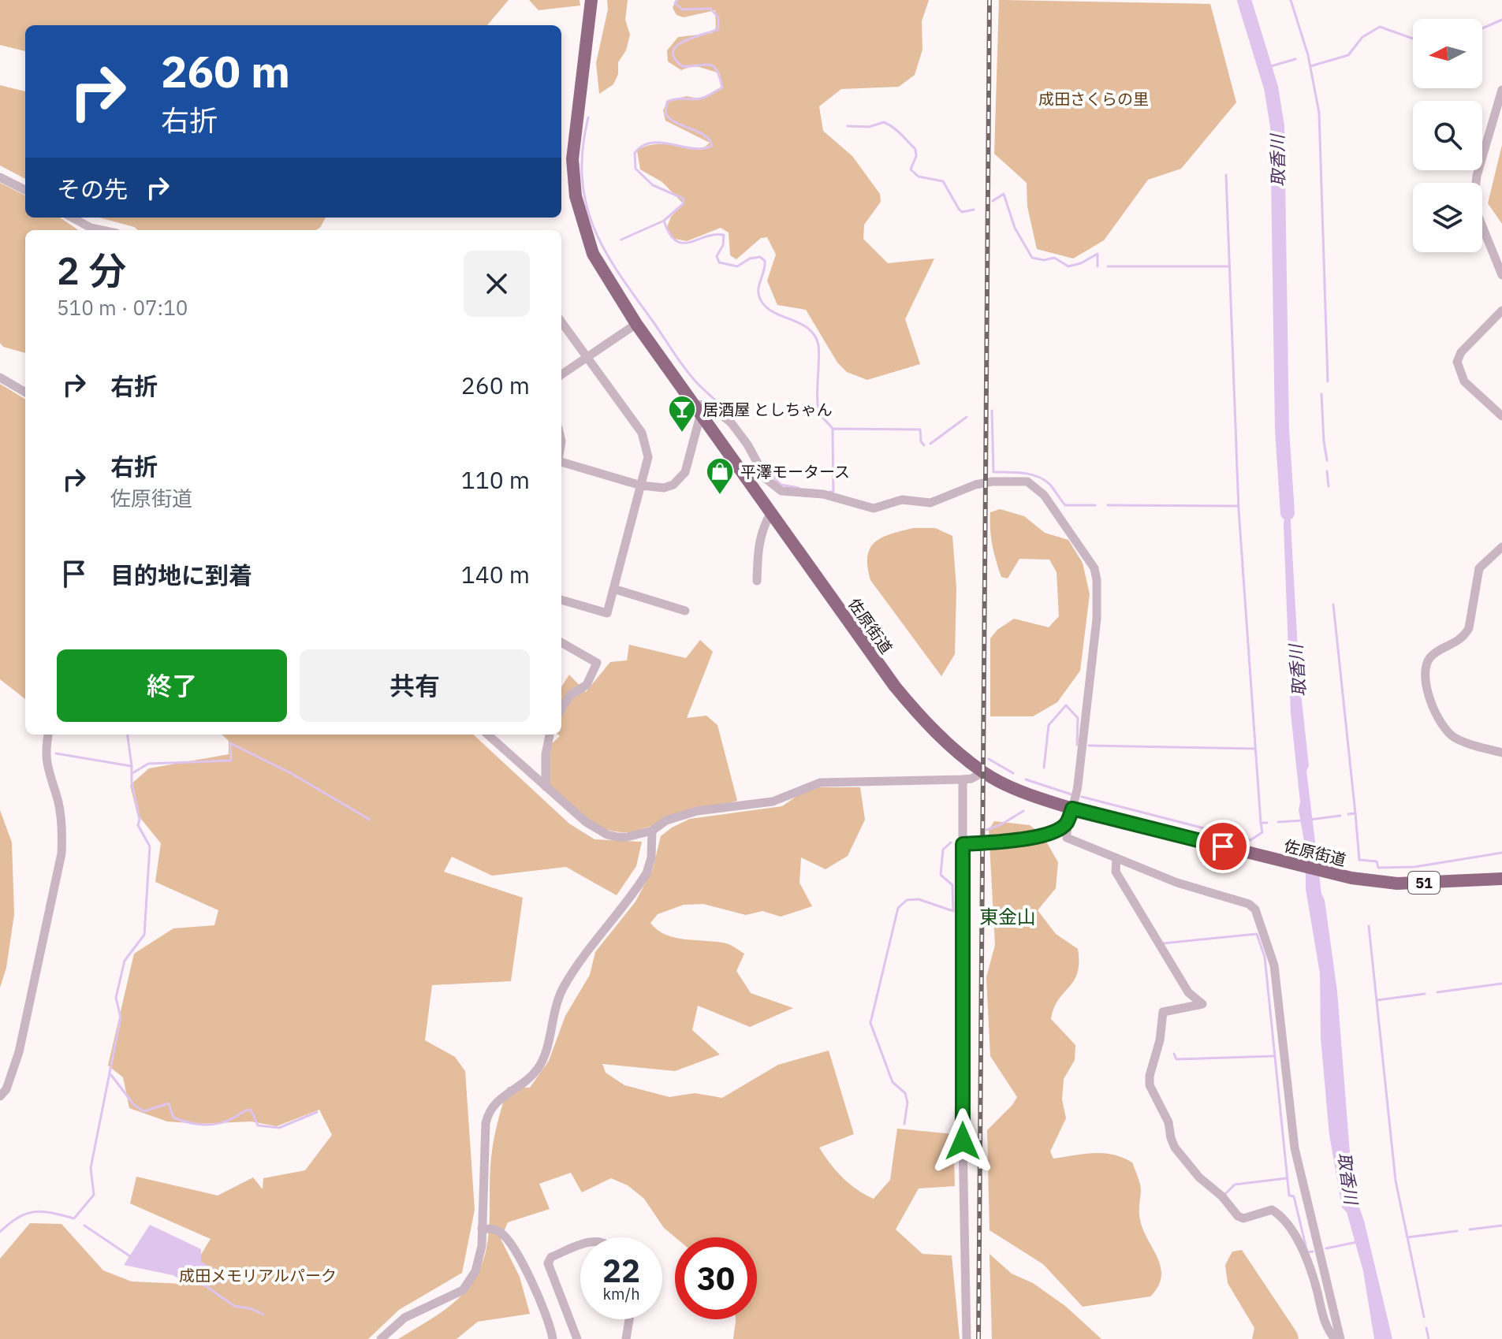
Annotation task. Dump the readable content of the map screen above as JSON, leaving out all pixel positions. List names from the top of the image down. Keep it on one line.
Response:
{"streets":{"highway":["佐原街道","51"]},"districts":["東金山"],"water":["取香川"],"parks":["成田さくらの里","成田メモリアルパーク"],"places":{"bar":["居酒屋 としちゃん"],"shop":["平澤モータース"]},"north":"left","page":{"turn":["260 m","右折"],"then":"その先","heading":["2 分","510 m · 07:10"],"list":[{"name":"右折","value":"260 m"},{"name":"右折","note":"佐原街道","value":"110 m"},{"name":"目的地に到着","value":"140 m"}],"buttons":["終了","共有"],"speed":"22 km/h","limit":"30"}}
